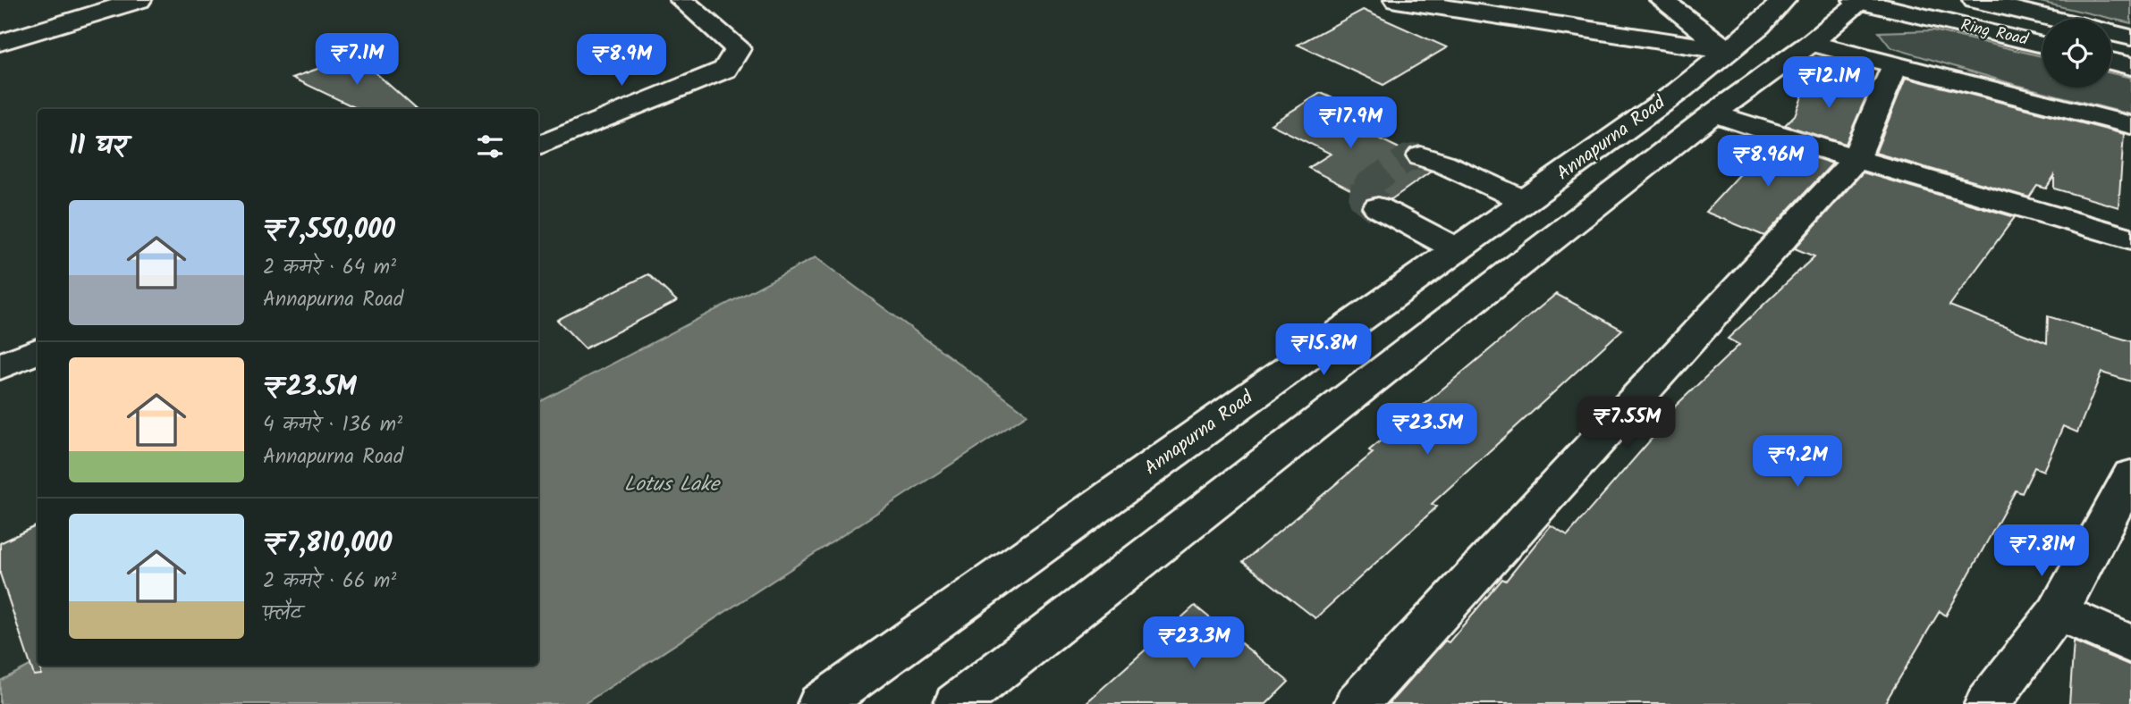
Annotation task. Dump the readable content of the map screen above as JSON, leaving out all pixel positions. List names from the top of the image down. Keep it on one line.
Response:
{"streets":{"main road":["Ring Road","Annapurna Road"]},"water":["Lotus Lake"],"page":{"price":["₹7.1M","₹8.9M","₹12.1M","₹17.9M","₹8.96M","₹15.8M","₹7.55M","₹23.5M","₹9.2M","₹7.81M","₹23.3M"],"heading":"11 घर","list":[{"name":"₹7,550,000","note":"2 कमरे · 64 m² · Annapurna Road"},{"name":"₹23.5M","note":"4 कमरे · 136 m² · Annapurna Road"},{"name":"₹7,810,000","note":"2 कमरे · 66 m² · फ़्लैट"}]}}
